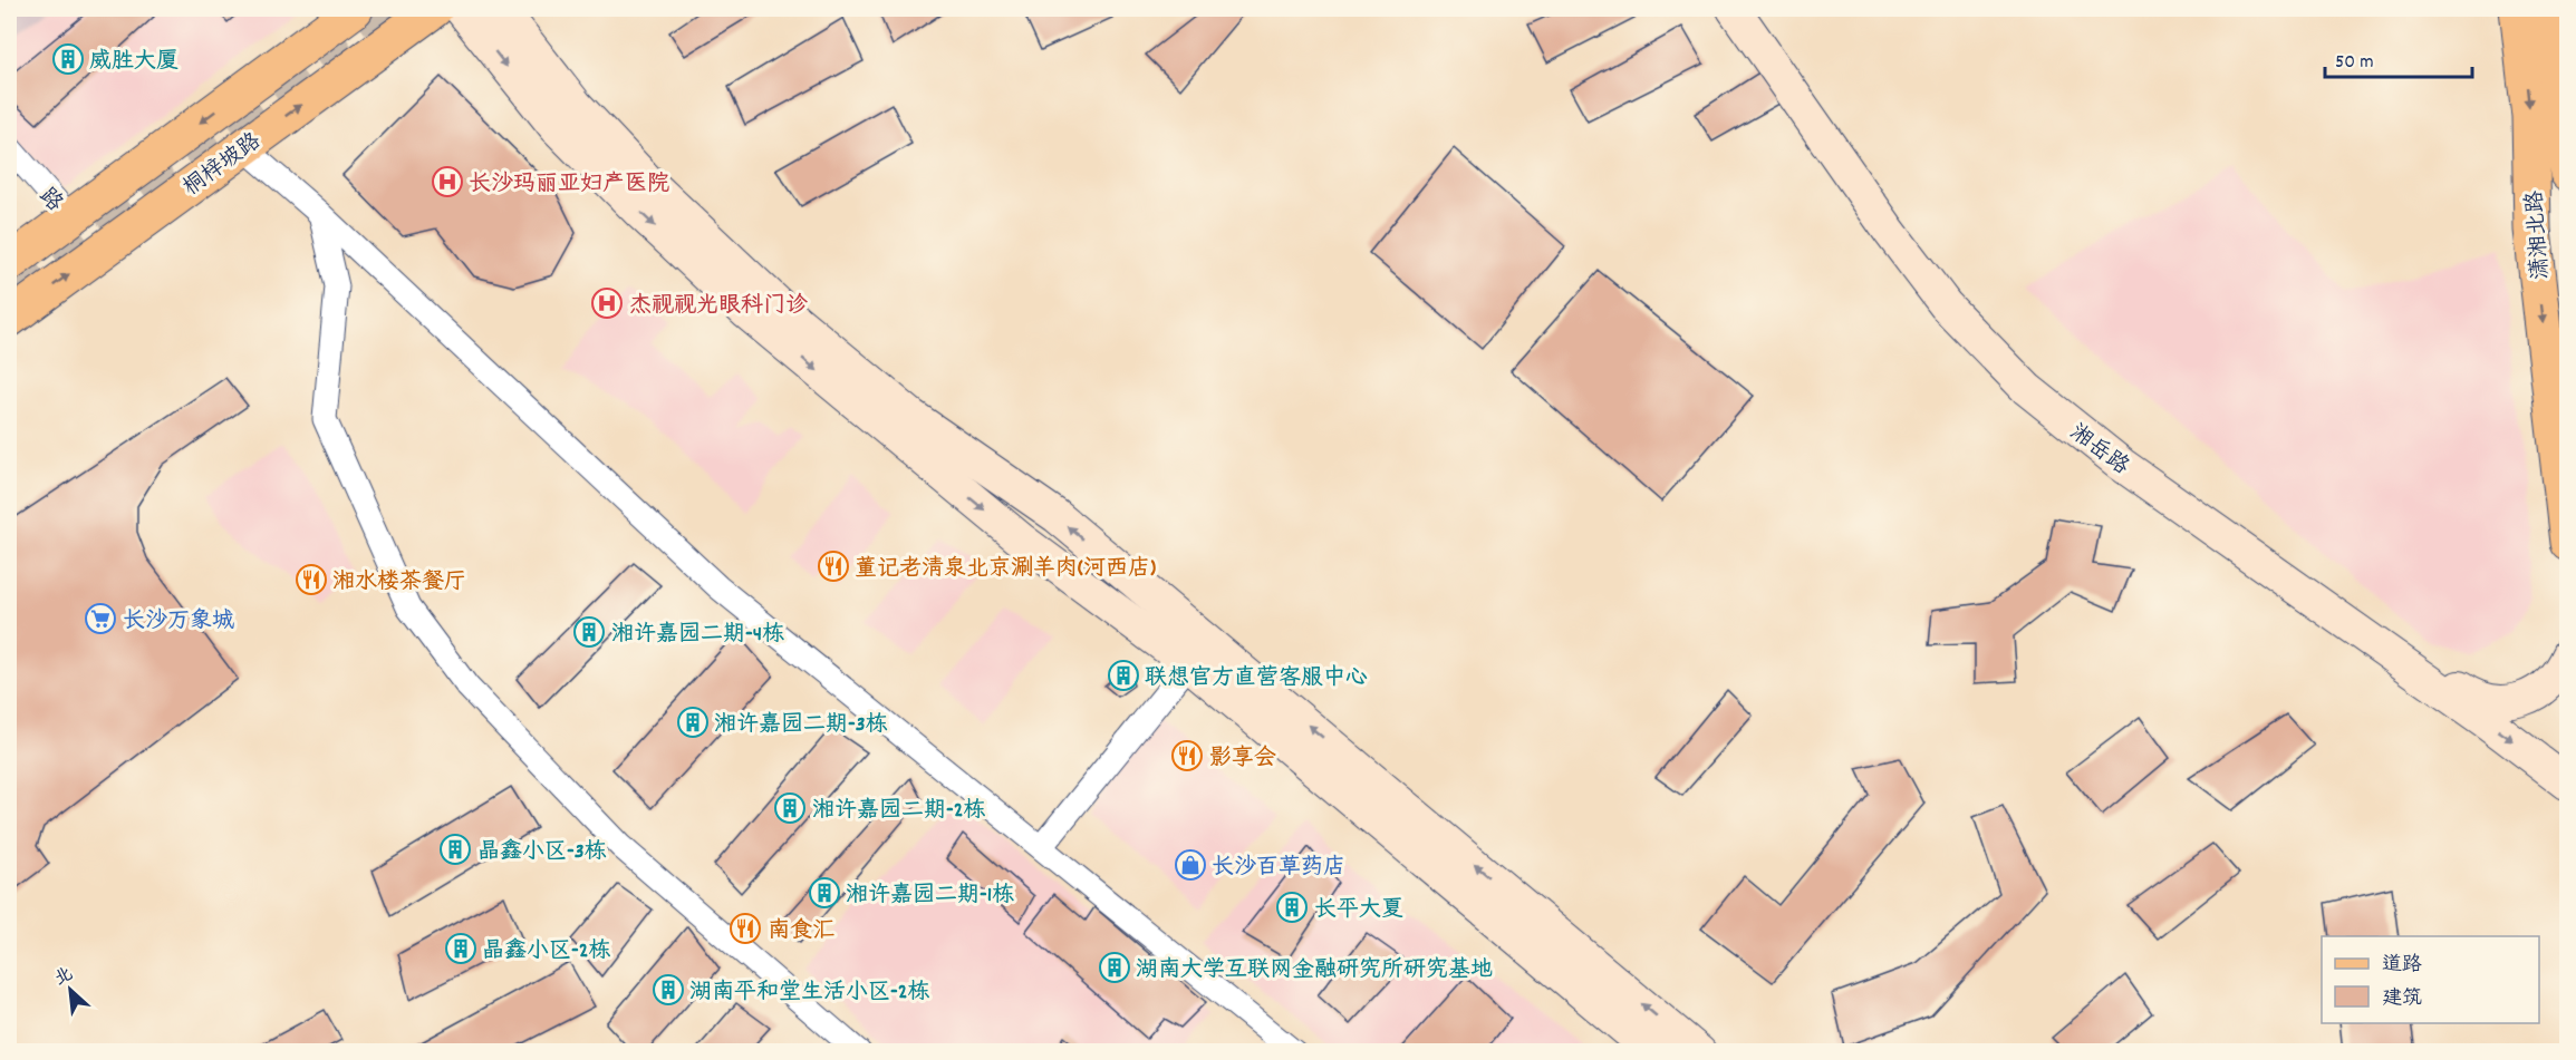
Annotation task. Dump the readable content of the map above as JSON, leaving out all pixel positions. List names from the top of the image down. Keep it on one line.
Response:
{"streets":{"main road":["桐梓坡路","潇湘北路","湘岳路"],"street":["路"]},"crossings":[["桐梓坡路","路"]],"places":{"building":["威胜大厦","湘许嘉园二期-4栋","联想官方直营客服中心","湘许嘉园二期-3栋","湘许嘉园二期-2栋","晶鑫小区-3栋","湘许嘉园二期-1栋","长平大夏","晶鑫小区-2栋","湖南大学互联网金融研究所研究基地","湖南平和堂生活小区-2栋"],"hospital":["长沙玛丽亚妇产医院","杰视视光眼科门诊"],"restaurant":["董记老清泉北京涮羊肉(河西店)","湘水楼茶餐厅","影享会","南食汇"],"supermarket":["长沙万象城"],"shop":["长沙百草药店"]},"legend":["道路","建筑"],"scale_bar":"50 m","north":"top left"}
